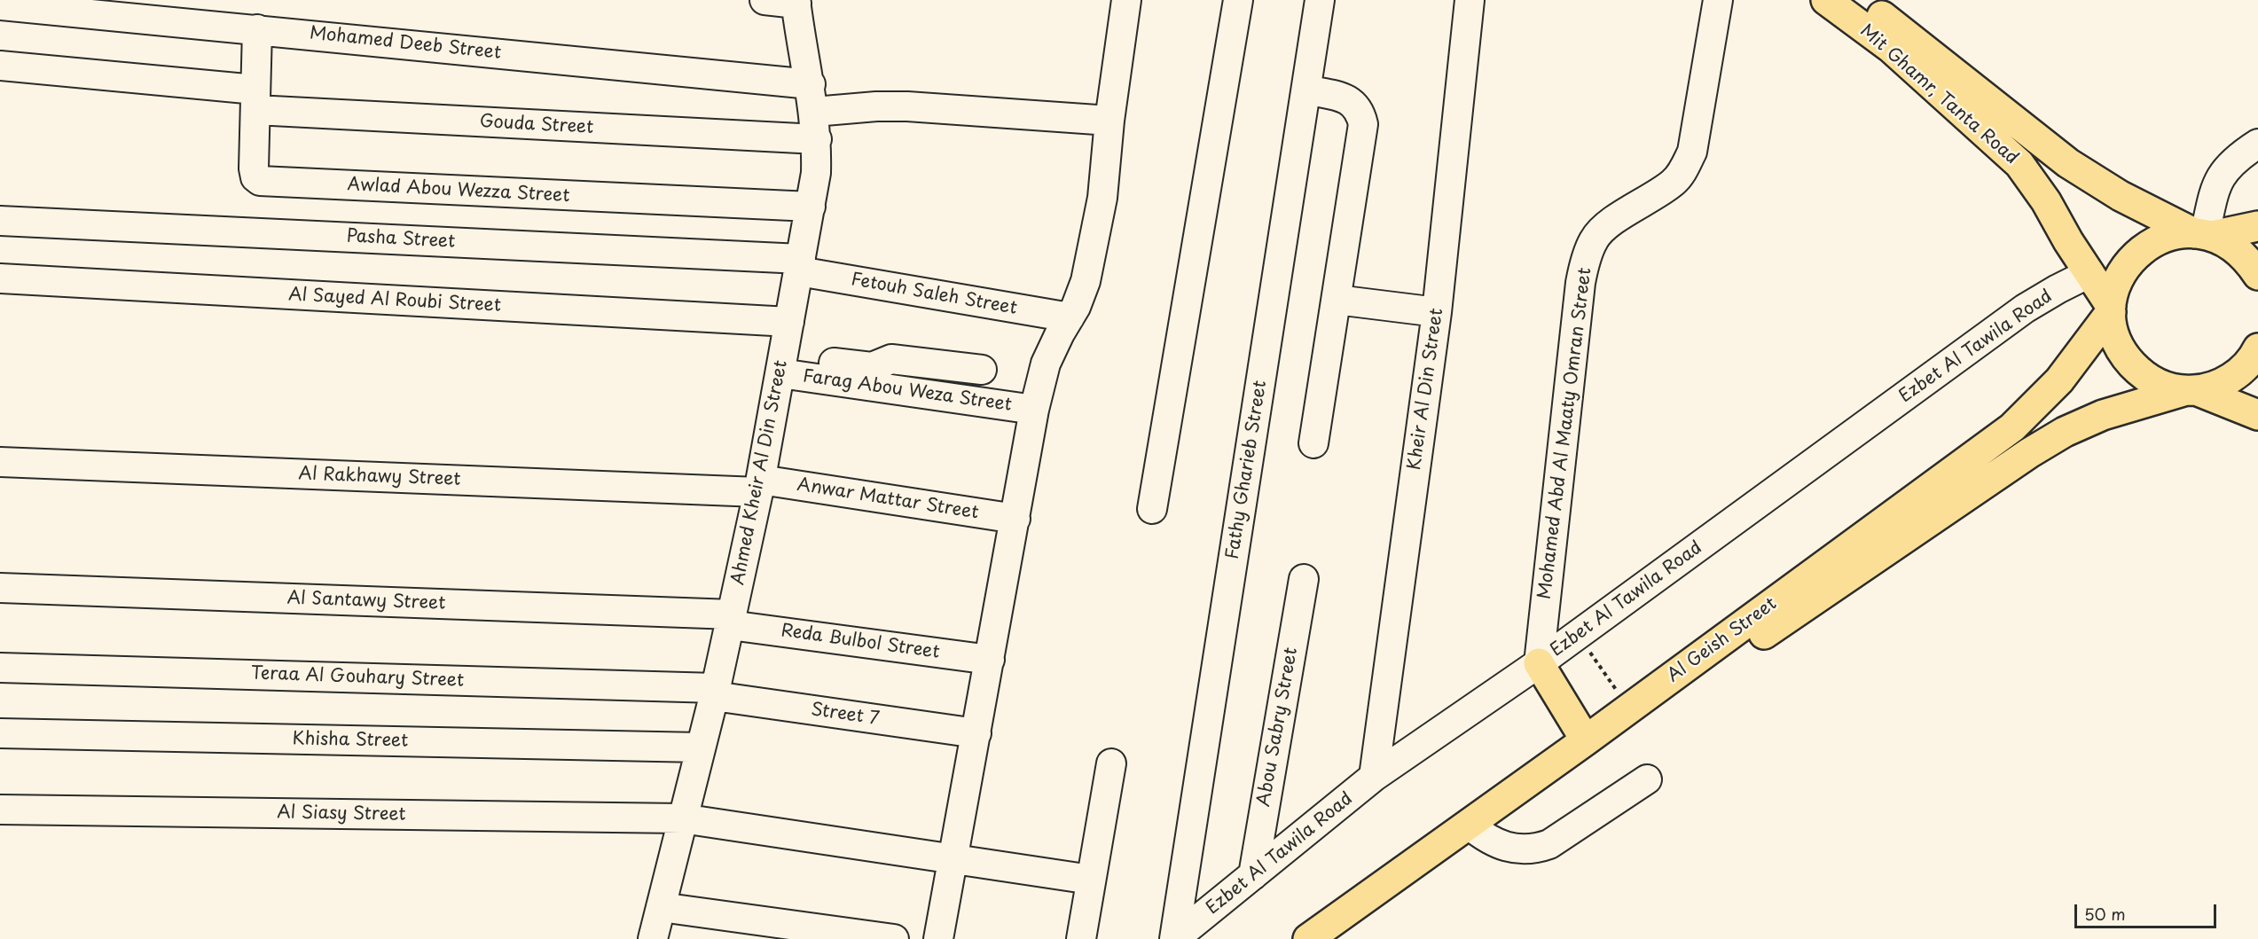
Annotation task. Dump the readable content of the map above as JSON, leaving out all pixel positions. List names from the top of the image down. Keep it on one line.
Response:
{"streets":{"main road":["Mit Ghamr, Tanta Road","Al Geish Street"],"street":["Mohamed Deeb Street","Gouda Street","Awlad Abou Wezza Street","Pasha Street","Fetouh Saleh Street","Al Sayed Al Roubi Street","Ezbet Al Tawila Road","Kheir Al Din Street","Farag Abou Weza Street","Mohamed Abd Al Maaty Omran Street","Fathy Gharieb Street","Ahmed Kheir Al Din Street","Al Rakhawy Street","Anwar Mattar Street","Al Santawy Street","Reda Bulbol Street","Teraa Al Gouhary Street","Street 7","Abou Sabry Street","Khisha Street","Al Siasy Street"]},"crossings":[["Mohamed Deeb Street","Awlad Abou Wezza Street"],["Mohamed Deeb Street","Ahmed Kheir Al Din Street"],["Mit Ghamr, Tanta Road","Ezbet Al Tawila Road"],["Mit Ghamr, Tanta Road","Al Geish Street"],["Gouda Street","Awlad Abou Wezza Street"],["Gouda Street","Ahmed Kheir Al Din Street"],["Awlad Abou Wezza Street","Ahmed Kheir Al Din Street"],["Pasha Street","Fetouh Saleh Street"],["Pasha Street","Ahmed Kheir Al Din Street"],["Fetouh Saleh Street","Ahmed Kheir Al Din Street"],["Al Sayed Al Roubi Street","Ahmed Kheir Al Din Street"],["Ezbet Al Tawila Road","Kheir Al Din Street"],["Ezbet Al Tawila Road","Mohamed Abd Al Maaty Omran Street"],["Ezbet Al Tawila Road","Fathy Gharieb Street"],["Ezbet Al Tawila Road","Abou Sabry Street"],["Farag Abou Weza Street","Ahmed Kheir Al Din Street"],["Ahmed Kheir Al Din Street","Al Rakhawy Street"],["Ahmed Kheir Al Din Street","Anwar Mattar Street"],["Ahmed Kheir Al Din Street","Al Santawy Street"],["Ahmed Kheir Al Din Street","Reda Bulbol Street"],["Ahmed Kheir Al Din Street","Teraa Al Gouhary Street"],["Ahmed Kheir Al Din Street","Street 7"],["Ahmed Kheir Al Din Street","Khisha Street"],["Ahmed Kheir Al Din Street","Al Siasy Street"],["Al Rakhawy Street","Anwar Mattar Street"],["Al Santawy Street","Reda Bulbol Street"],["Teraa Al Gouhary Street","Street 7"]],"scale_bar":"50 m"}
